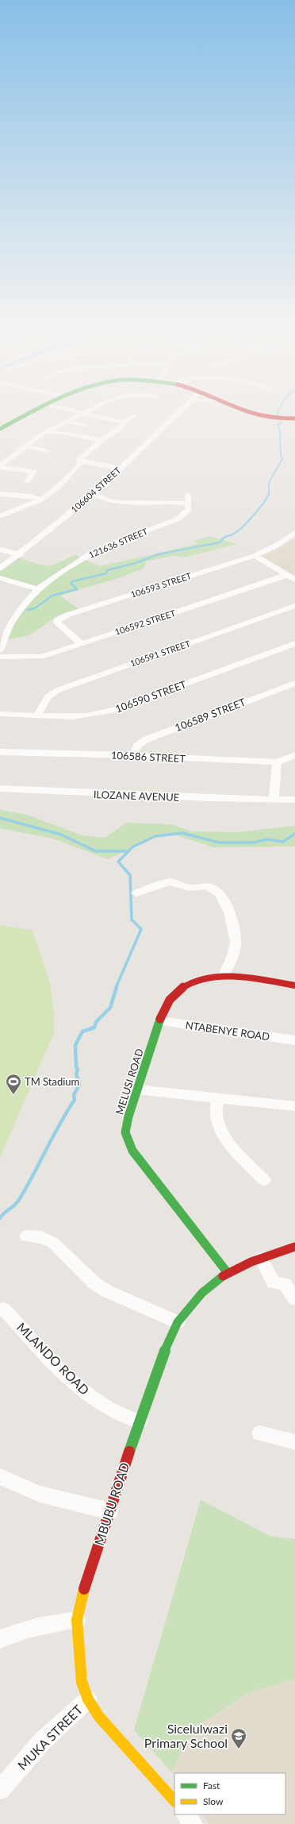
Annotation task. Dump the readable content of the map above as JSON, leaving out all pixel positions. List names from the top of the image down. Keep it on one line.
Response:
{"streets":{"street":["106604 STREET","121636 STREET","106593 STREET","106592 STREET","106591 STREET","106590 STREET","106589 STREET","106586 STREET","ILOZANE AVENUE","NTABENYE ROAD","MELUSI ROAD","MLANDO ROAD","MBUBU ROAD","MUKA STREET"]},"crossings":[["106593 STREET","106592 STREET"],["106591 STREET","106590 STREET"],["106589 STREET","106586 STREET"],["NTABENYE ROAD","MELUSI ROAD"],["MELUSI ROAD","MBUBU ROAD"],["MLANDO ROAD","MBUBU ROAD"],["MBUBU ROAD","MUKA STREET"]],"places":{"sports":["TM Stadium"],"school or university":["Sicelulwazi Primary School"]},"legend":["Fast","Slow"]}
